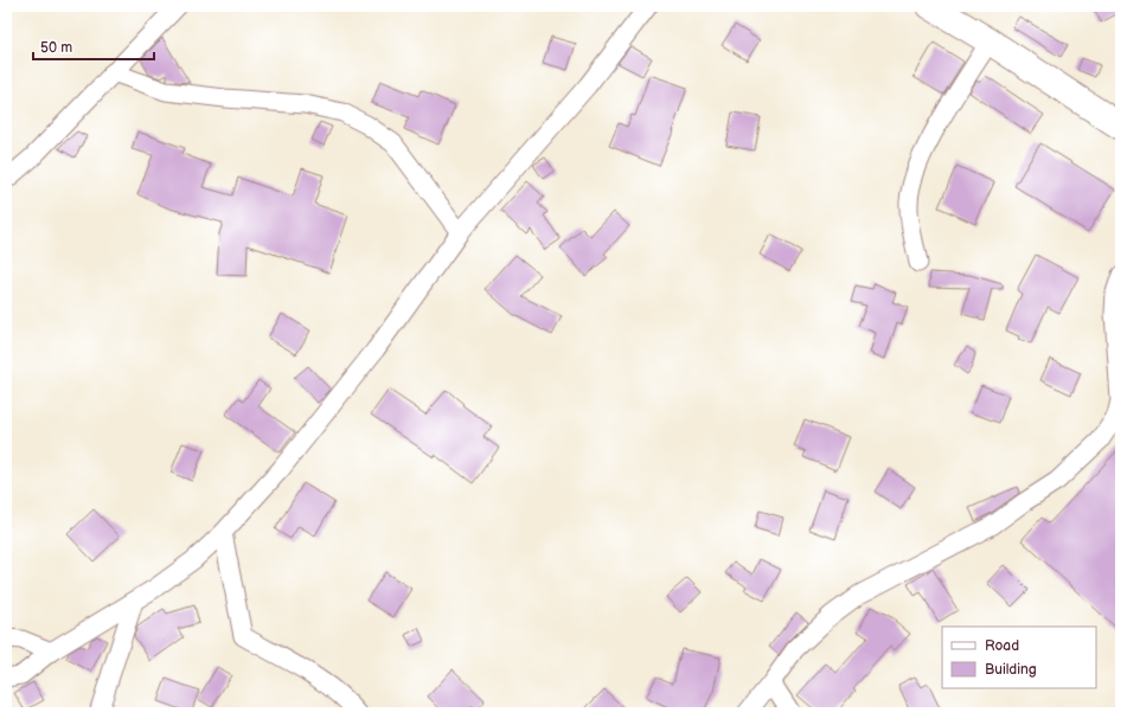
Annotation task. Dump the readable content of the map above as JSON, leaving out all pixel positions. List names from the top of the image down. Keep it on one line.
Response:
{"legend":["Road","Building"],"scale_bar":"50 m"}
